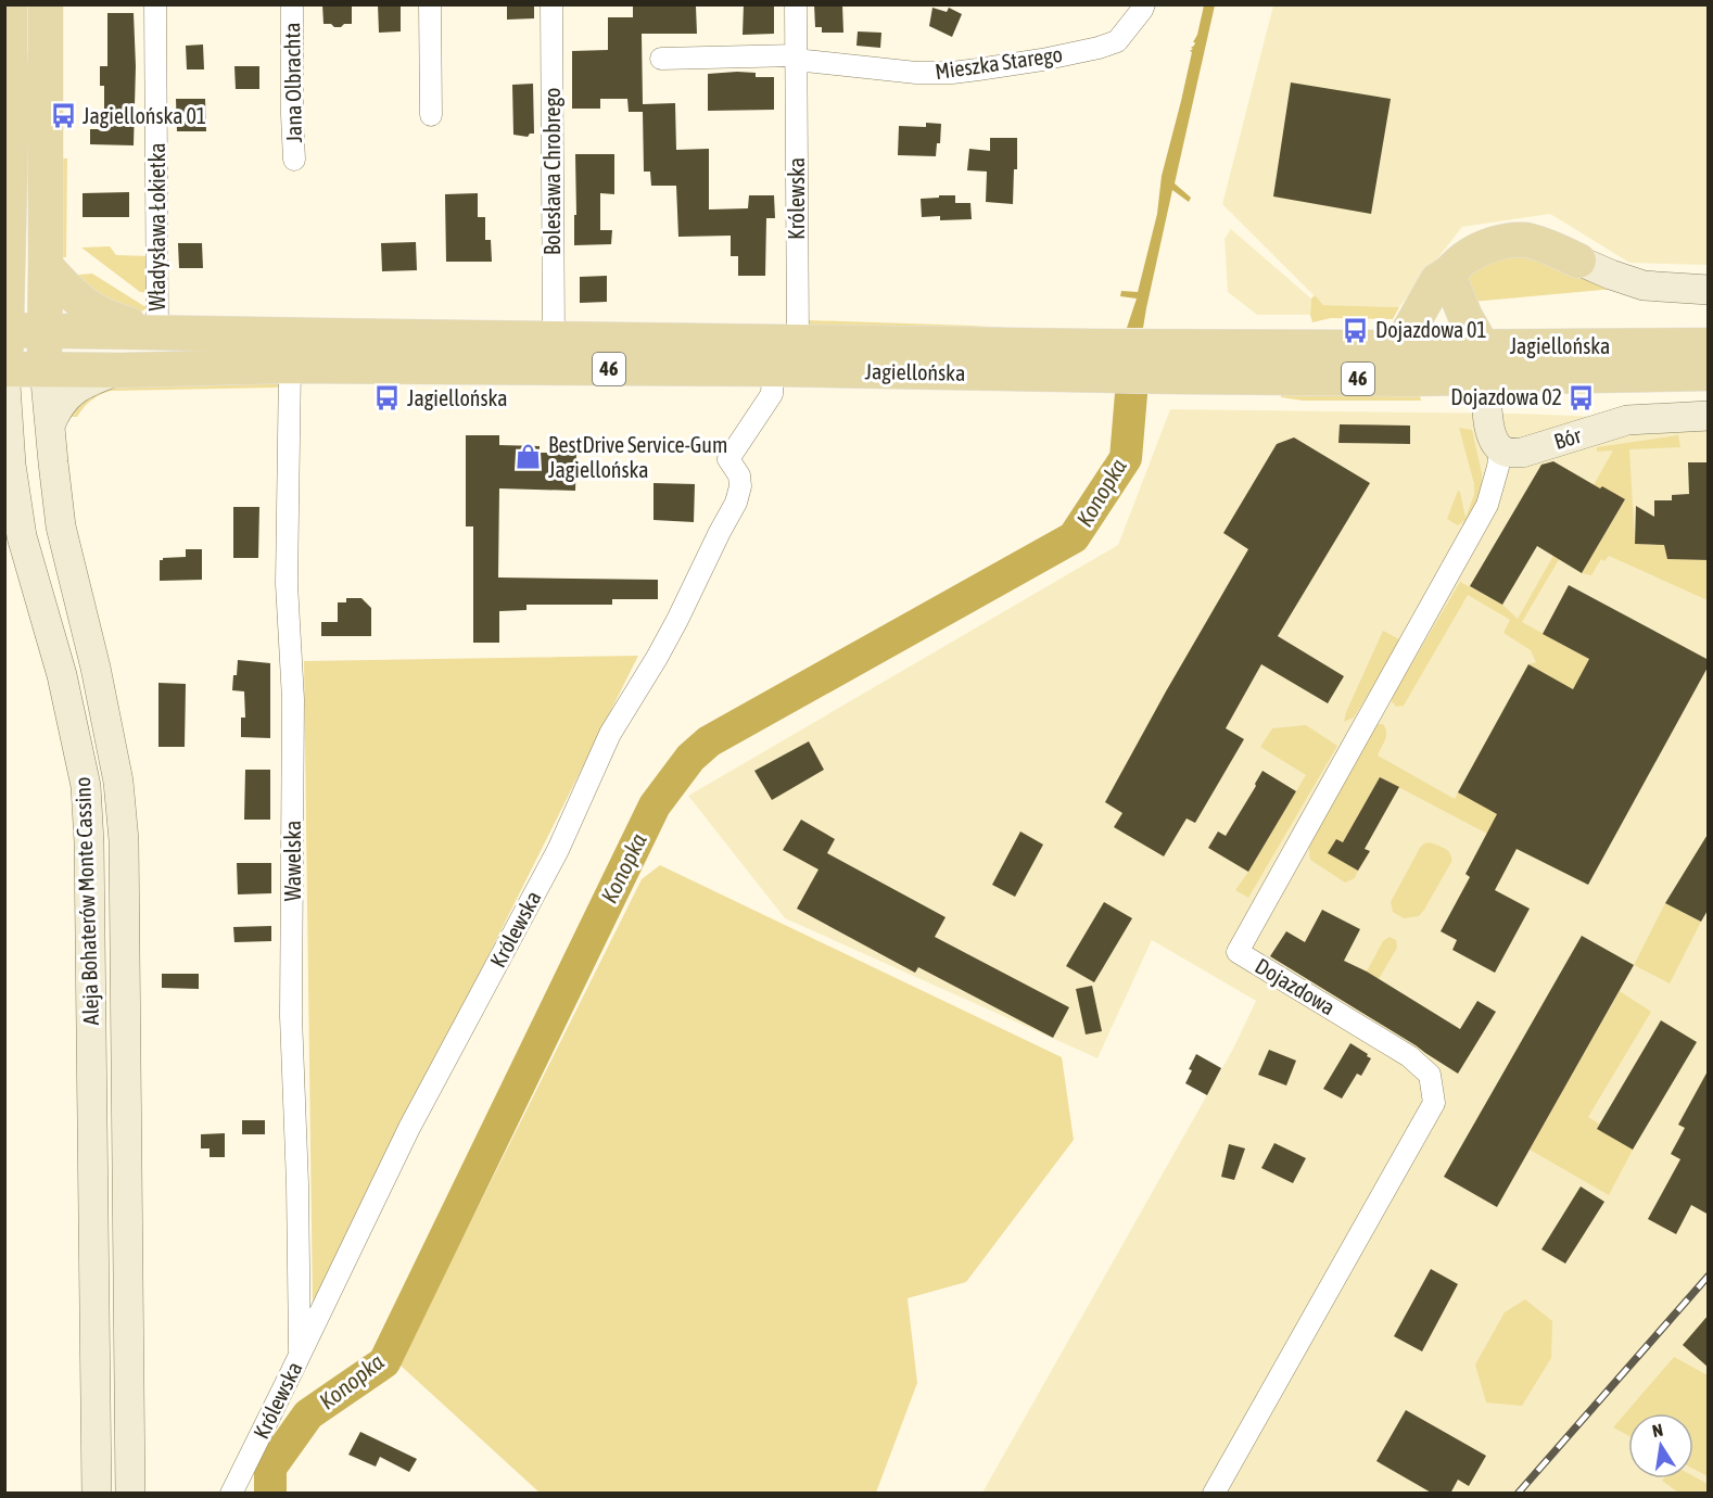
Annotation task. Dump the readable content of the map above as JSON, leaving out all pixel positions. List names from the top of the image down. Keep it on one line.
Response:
{"streets":{"main road":["Jagiellońska","46","Bór","Aleja Bohaterów Monte Cassino"],"street":["Mieszka Starego","Jana Olbrachta","Bolesława Chrobrego","Królewska","Władysława Łokietka","Wawelska","Dojazdowa"]},"crossings":[["Mieszka Starego","Królewska"],["Bolesława Chrobrego","Jagiellońska"],["Królewska","Jagiellońska"],["Królewska","Wawelska"],["Władysława Łokietka","Jagiellońska"],["Jagiellońska","Wawelska"],["Jagiellońska","Aleja Bohaterów Monte Cassino"],["Bór","Dojazdowa"]],"water":["Konopka"],"places":{"bus stop":["Jagiellońska 01","Dojazdowa 01","Dojazdowa 02","Jagiellońska"],"shop":["BestDrive Service-Gum Jagiellońska"]},"north":"top"}
